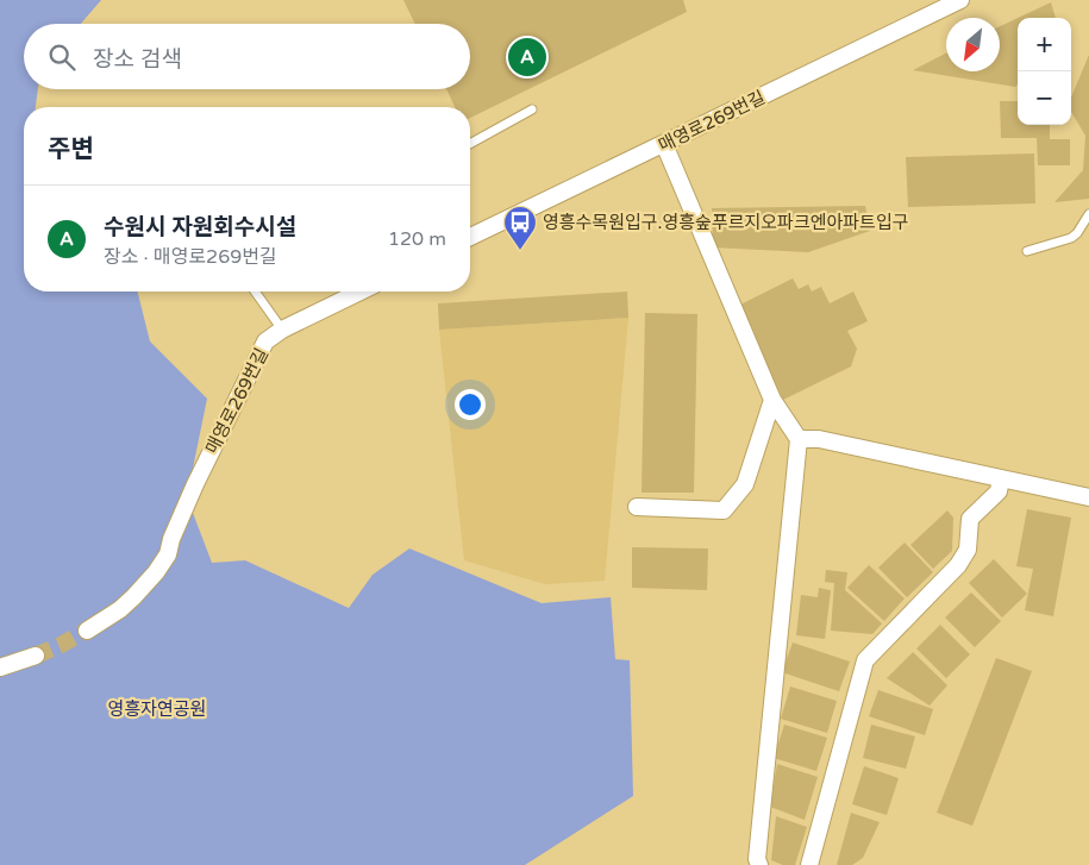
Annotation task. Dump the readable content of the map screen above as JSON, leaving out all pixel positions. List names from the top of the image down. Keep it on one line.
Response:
{"streets":{"street":["매영로269번길"]},"parks":["영흥자연공원"],"places":{"bus stop":["영흥수목원입구.영흥숲푸르지오파크엔아파트입구"]},"north":"bottom left","page":{"map_buttons":["+","−"],"search":"장소 검색","pins":"A","heading":"주변","list":[{"mark":"A","name":"수원시 자원회수시설","note":"장소 · 매영로269번길","value":"120 m"}]}}
